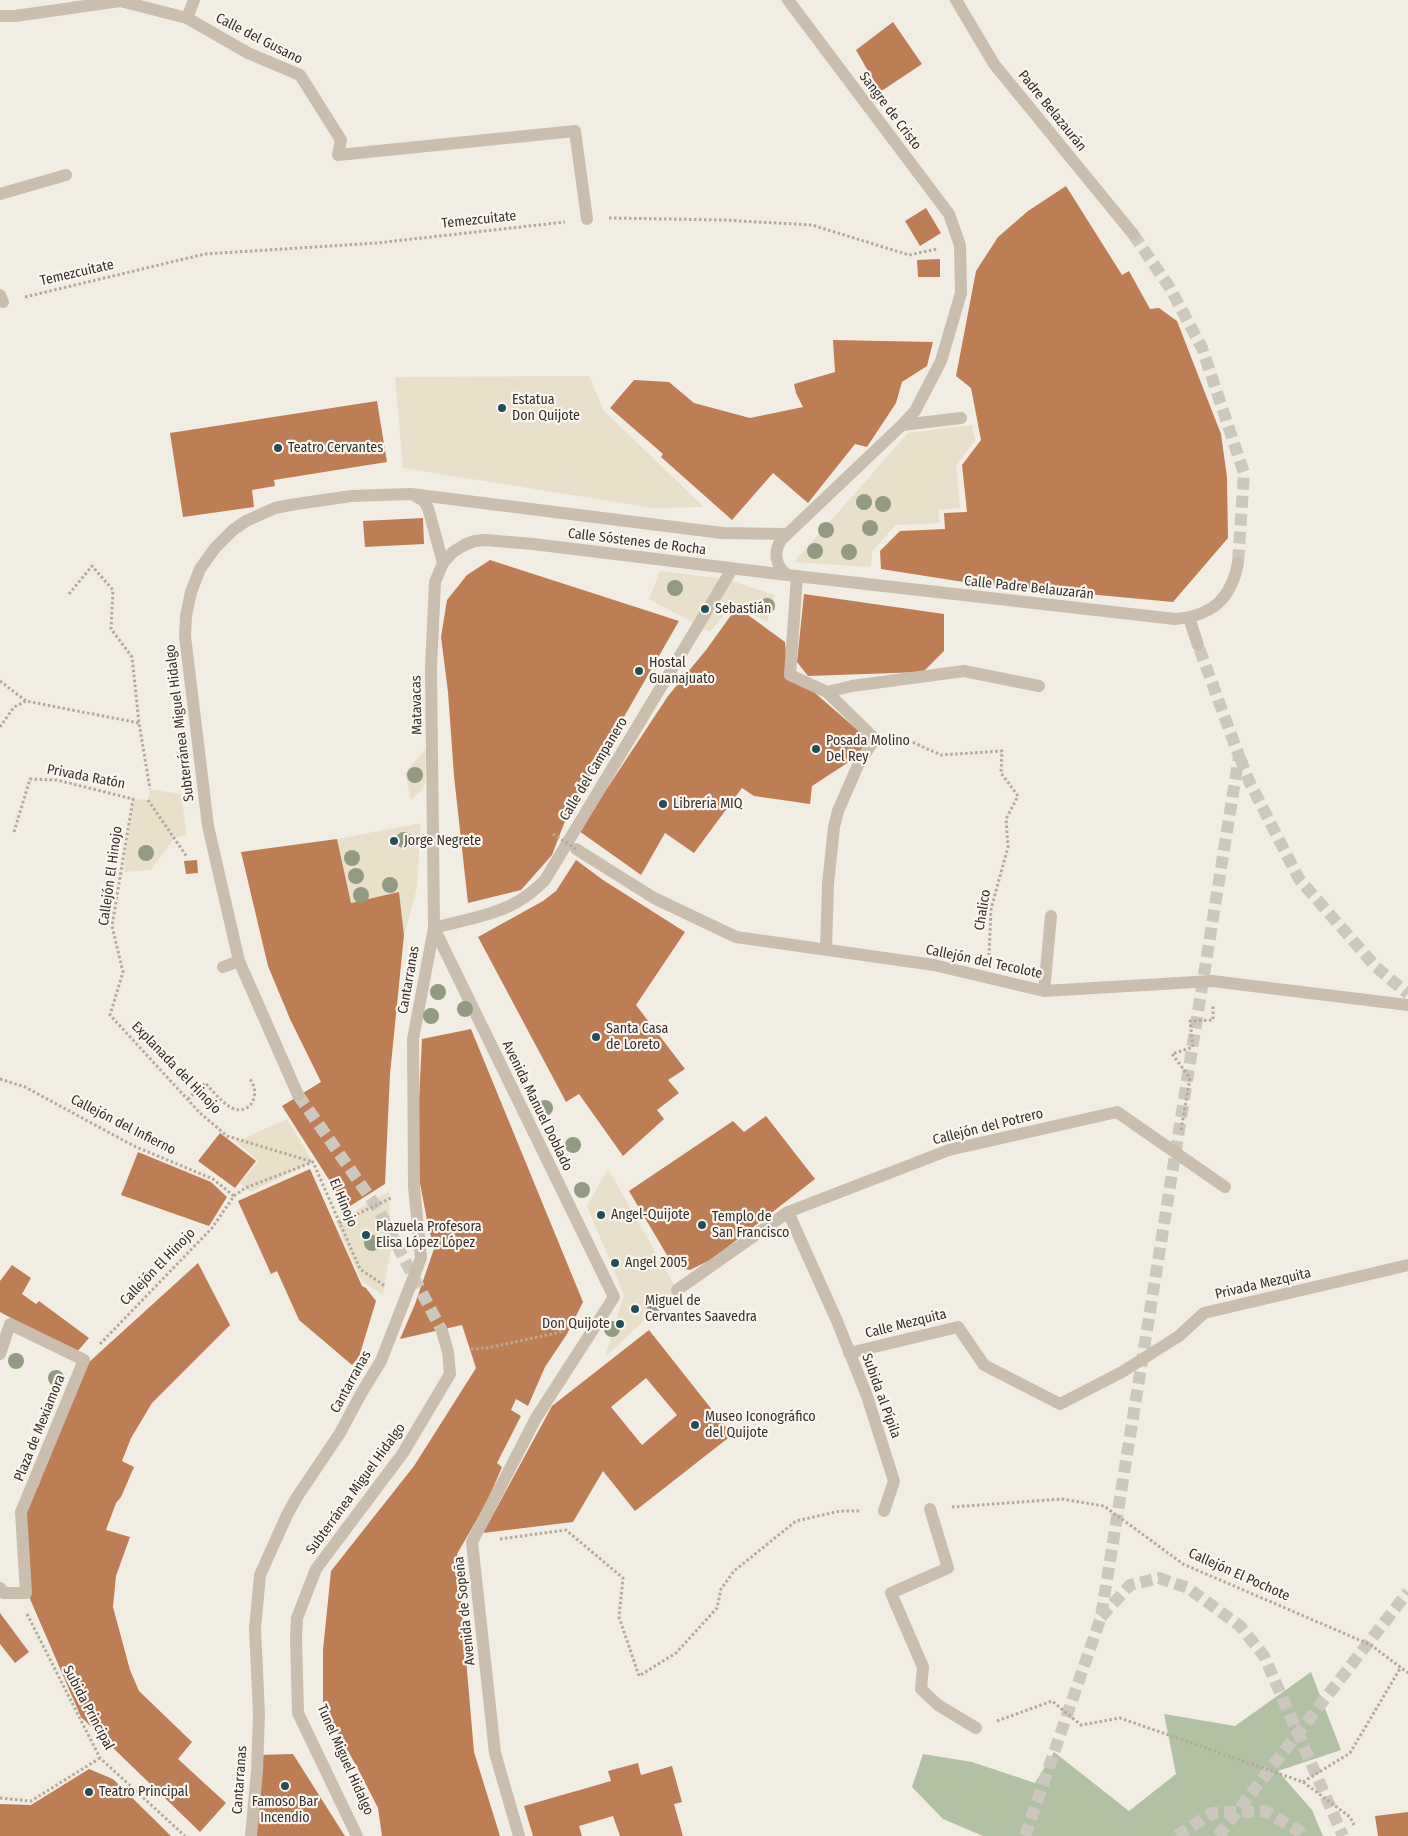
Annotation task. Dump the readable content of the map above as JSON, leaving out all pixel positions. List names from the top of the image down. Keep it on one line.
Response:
{"streets":{"street":["Calle del Gusano","Sangre de Cristo","Padre Belazaurán","Calle Sóstenes de Rocha","Calle Padre Belauzarán","Matavacas","Subterránea Miguel Hidalgo","Calle del Campanero","Callejón del Tecolote","Cantarranas","Avenida Manuel Doblado","Callejón del Potrero","Privada Mezquita","Calle Mezquita","Subida al Pípila","Plaza de Mexiamora","Avenida de Sopeña"],"path":["Temezcuitate","Privada Ratón","Callejón El Hinojo","Chalico","Explanada del Hinojo","Callejón del Infierno","El Hinojo","Callejón El Pochote","Subida Principal"]},"crossings":[["Calle del Gusano","Temezcuitate"],["Sangre de Cristo","Temezcuitate"],["Calle Sóstenes de Rocha","Calle Padre Belauzarán"],["Calle Sóstenes de Rocha","Matavacas"],["Calle Sóstenes de Rocha","Subterránea Miguel Hidalgo"],["Calle Sóstenes de Rocha","Calle del Campanero"],["Matavacas","Calle del Campanero"],["Matavacas","Cantarranas"],["Matavacas","Avenida Manuel Doblado"],["Calle del Campanero","Cantarranas"],["Calle del Campanero","Avenida Manuel Doblado"],["Privada Ratón","Callejón El Hinojo"],["Callejón El Hinojo","Explanada del Hinojo"],["Callejón El Hinojo","Callejón del Infierno"],["Callejón El Hinojo","El Hinojo"],["Callejón El Hinojo","Plaza de Mexiamora"],["Chalico","Callejón del Tecolote"],["Cantarranas","Avenida Manuel Doblado"],["Cantarranas","El Hinojo"],["Explanada del Hinojo","El Hinojo"],["Avenida Manuel Doblado","Avenida de Sopeña"],["Callejón del Potrero","Subida al Pípila"],["Privada Mezquita","Calle Mezquita"],["Calle Mezquita","Subida al Pípila"],["Plaza de Mexiamora","Subida Principal"]],"places":["Estatua Don Quijote","Teatro Cervantes","Sebastián","Hostal Guanajuato","Posada Molino Del Rey","Librería MIQ","Jorge Negrete","Santa Casa de Loreto","Angel-Quijote","Templo de San Francisco","Plazuela Profesora Elisa López López","Angel 2005","Miguel de Cervantes Saavedra","Don Quijote","Museo Iconográfico del Quijote","Famoso Bar Incendio","Teatro Principal"]}
